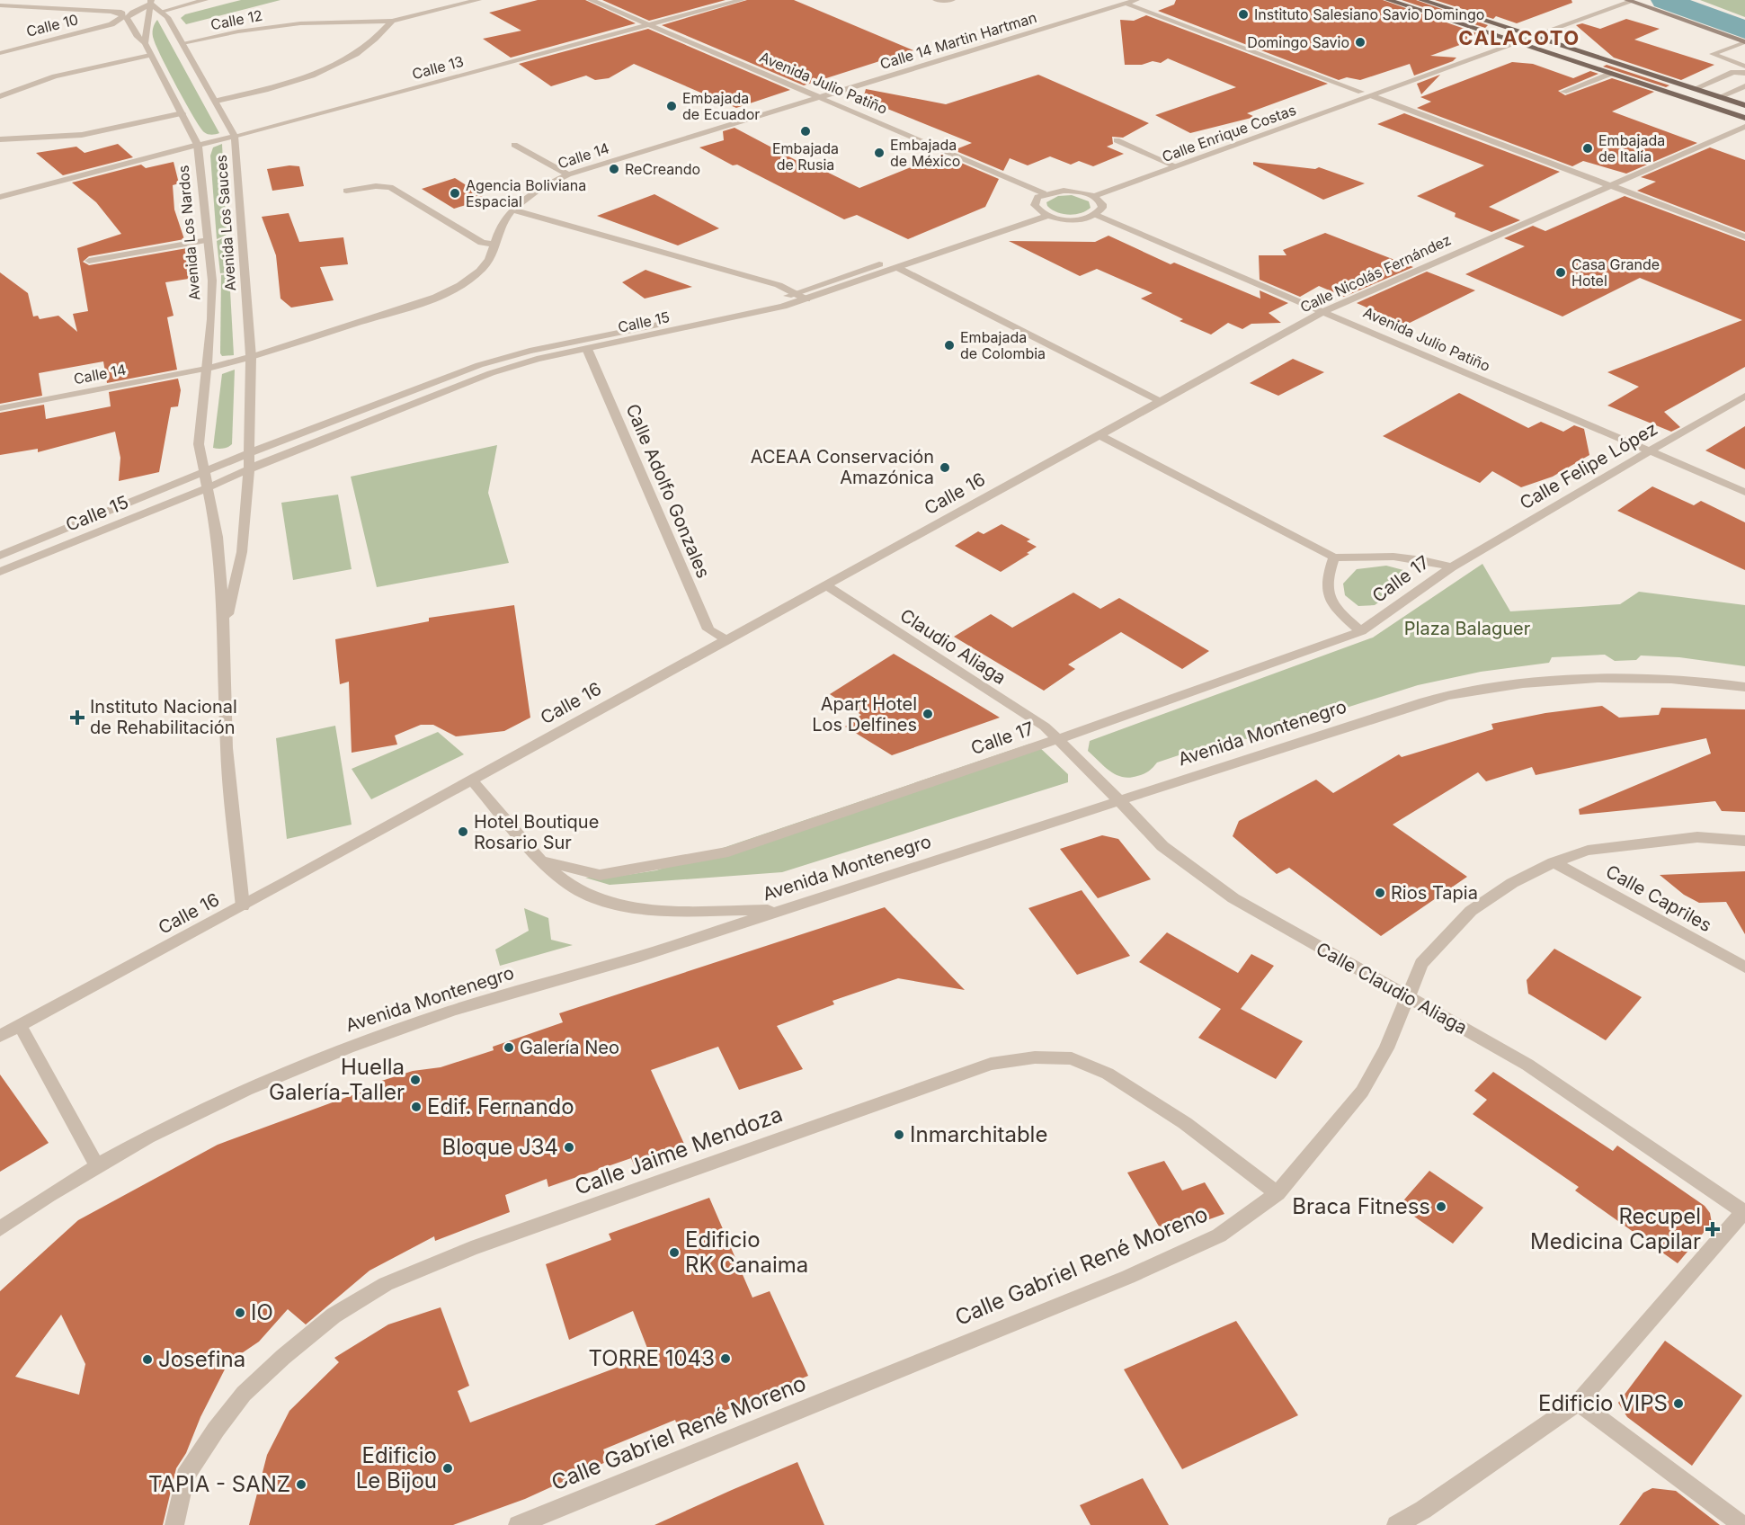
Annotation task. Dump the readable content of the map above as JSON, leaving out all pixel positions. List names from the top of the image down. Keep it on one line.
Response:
{"streets":{"street":["Calle 12","Calle 10","Calle 14 Martin Hartman","Calle 13","Avenida Julio Patiño","Calle Enrique Costas","Calle 14","Avenida Los Sauces","Avenida Los Nardos","Calle Nicolás Fernández","Calle 15","Calle Felipe López","Calle Adolfo Gonzales","Calle 16","Calle 17","Claudio Aliaga","Avenida Montenegro","Calle Capriles","Calle Claudio Aliaga","Calle Jaime Mendoza","Calle Gabriel René Moreno"]},"crossings":[["Calle 12","Avenida Los Sauces"],["Calle 10","Avenida Los Sauces"],["Calle 10","Avenida Los Nardos"],["Calle 14 Martin Hartman","Avenida Julio Patiño"],["Calle 14 Martin Hartman","Calle 14"],["Calle 13","Avenida Julio Patiño"],["Calle 13","Avenida Los Sauces"],["Calle 13","Avenida Los Nardos"],["Avenida Julio Patiño","Calle 14"],["Avenida Julio Patiño","Calle Nicolás Fernández"],["Avenida Julio Patiño","Calle Felipe López"],["Calle 14","Avenida Los Sauces"],["Calle 14","Avenida Los Nardos"],["Avenida Los Sauces","Calle 15"],["Avenida Los Nardos","Calle 15"],["Calle Nicolás Fernández","Calle 16"],["Calle 15","Calle Adolfo Gonzales"],["Calle Felipe López","Calle 17"],["Calle Adolfo Gonzales","Calle 16"],["Calle 16","Claudio Aliaga"],["Calle 17","Claudio Aliaga"],["Calle 17","Calle Claudio Aliaga"],["Claudio Aliaga","Calle Claudio Aliaga"],["Avenida Montenegro","Calle Claudio Aliaga"],["Calle Capriles","Calle Gabriel René Moreno"],["Calle Claudio Aliaga","Calle Gabriel René Moreno"],["Calle Jaime Mendoza","Calle Gabriel René Moreno"]],"districts":["CALACOTO"],"parks":["Plaza Balaguer"],"places":{"other":["Instituto Salesiano Savio Domingo","Domingo Savio","Embajada de Ecuador","Embajada de Rusia","Embajada de Italia","Embajada de México","ReCreando","Agencia Boliviana Espacial","Casa Grande Hotel","Embajada de Colombia","ACEAA Conservación Amazónica","Apart Hotel Los Delfines","Hotel Boutique Rosario Sur","Rios Tapia","Galería Neo","Huella Galería-Taller","Edif. Fernando","Inmarchitable","Bloque J34","Braca Fitness","Edificio RK Canaima","IO","TORRE 1043","Josefina","Edificio VIPS","Edificio Le Bijou","TAPIA - SANZ"],"health":["Instituto Nacional de Rehabilitación","Recupel Medicina Capilar"]}}
